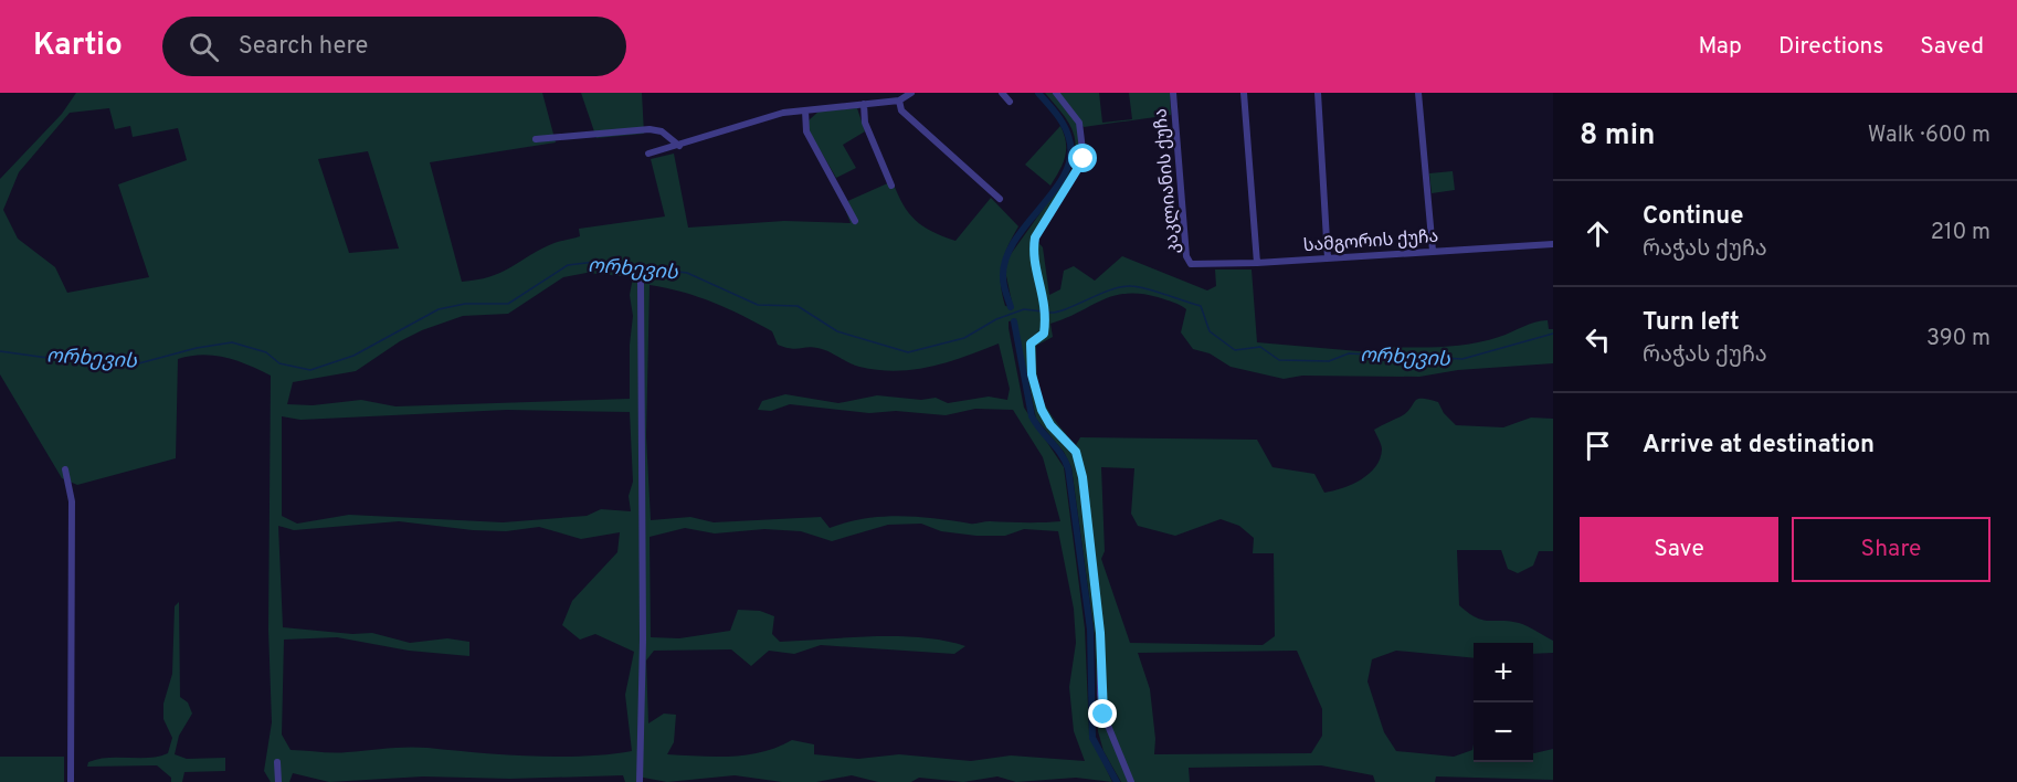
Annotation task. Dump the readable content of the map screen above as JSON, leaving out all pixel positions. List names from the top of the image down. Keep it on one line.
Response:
{"streets":{"street":["კაკლიანის ქუჩა","სამგორის ქუჩა"]},"crossings":[["კაკლიანის ქუჩა","სამგორის ქუჩა"]],"water":["ორხევის"],"page":{"header":"Kartio","search":"Search here","nav":["Map","Directions","Saved"],"heading":["8 min","Walk · 600 m"],"list":[["Continue","რაჭას ქუჩა","210 m"],["Turn left","რაჭას ქუჩა","390 m"],"Arrive at destination"],"buttons":["Save","Share"],"map_buttons":["+","−"]}}
